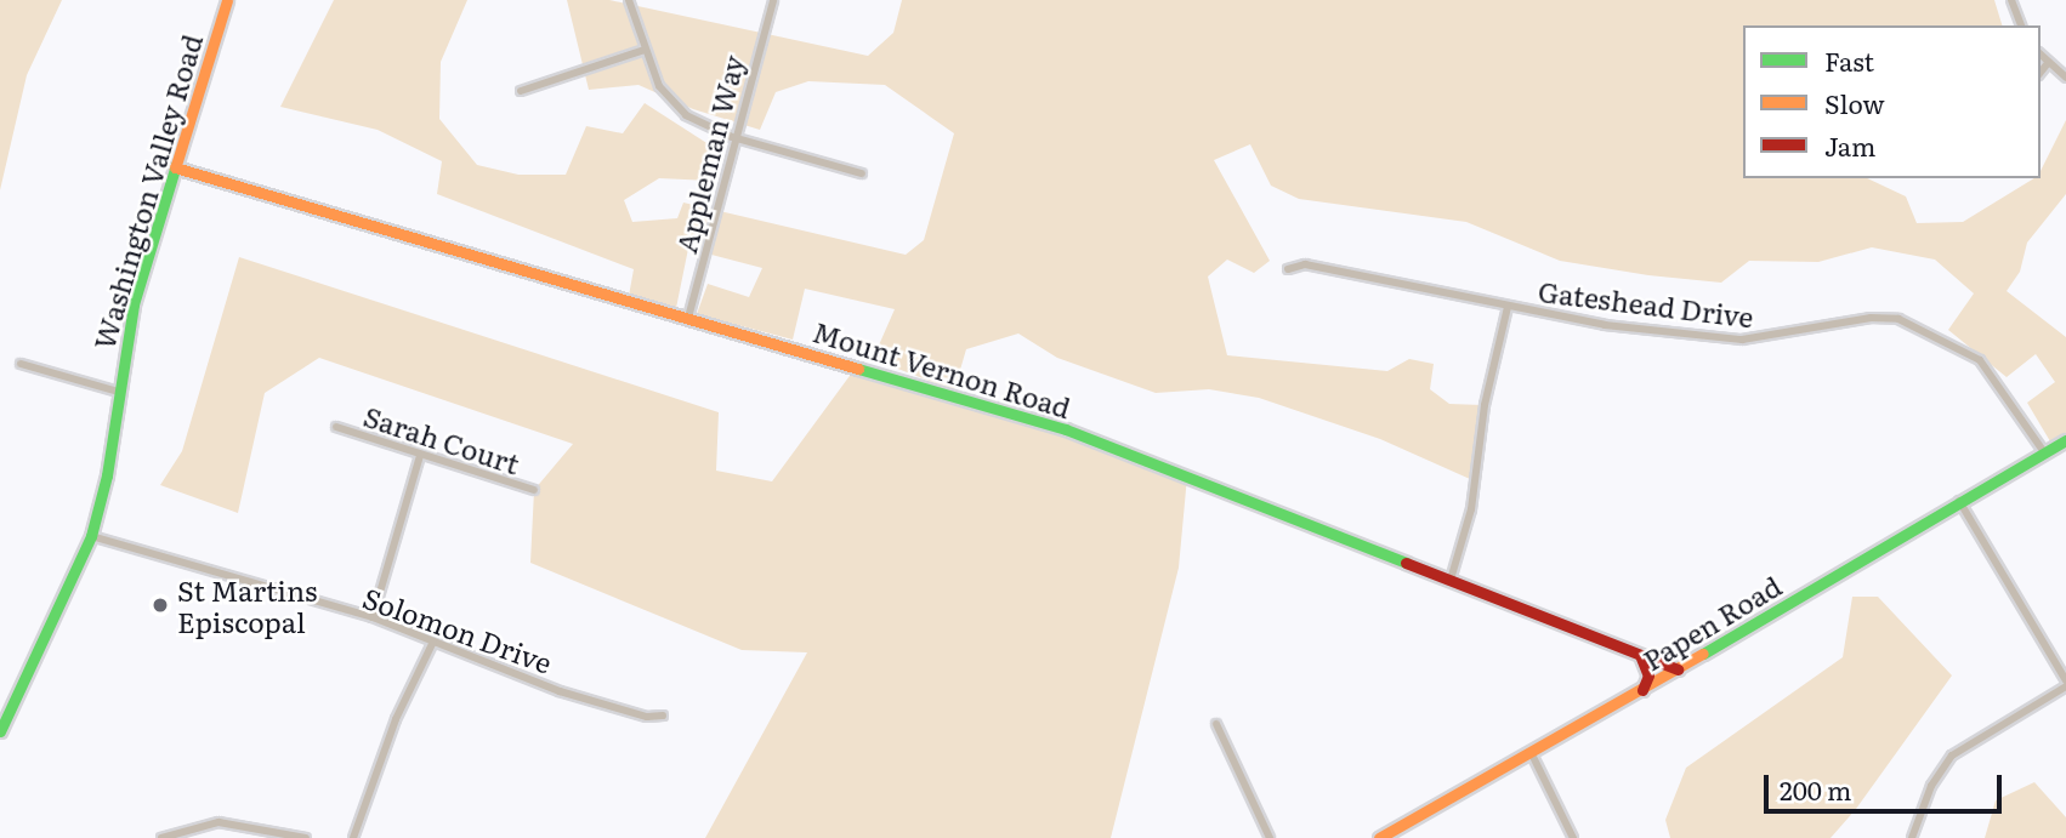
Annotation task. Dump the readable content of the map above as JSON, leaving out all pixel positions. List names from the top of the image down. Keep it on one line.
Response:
{"streets":{"street":["Appleman Way","Washington Valley Road","Gateshead Drive","Mount Vernon Road","Sarah Court","Papen Road","Solomon Drive"]},"crossings":[["Appleman Way","Mount Vernon Road"],["Washington Valley Road","Mount Vernon Road"],["Washington Valley Road","Solomon Drive"],["Gateshead Drive","Papen Road"],["Mount Vernon Road","Papen Road"]],"places":["St Martins Episcopal"],"legend":["Fast","Slow","Jam"],"scale_bar":"200 m"}
